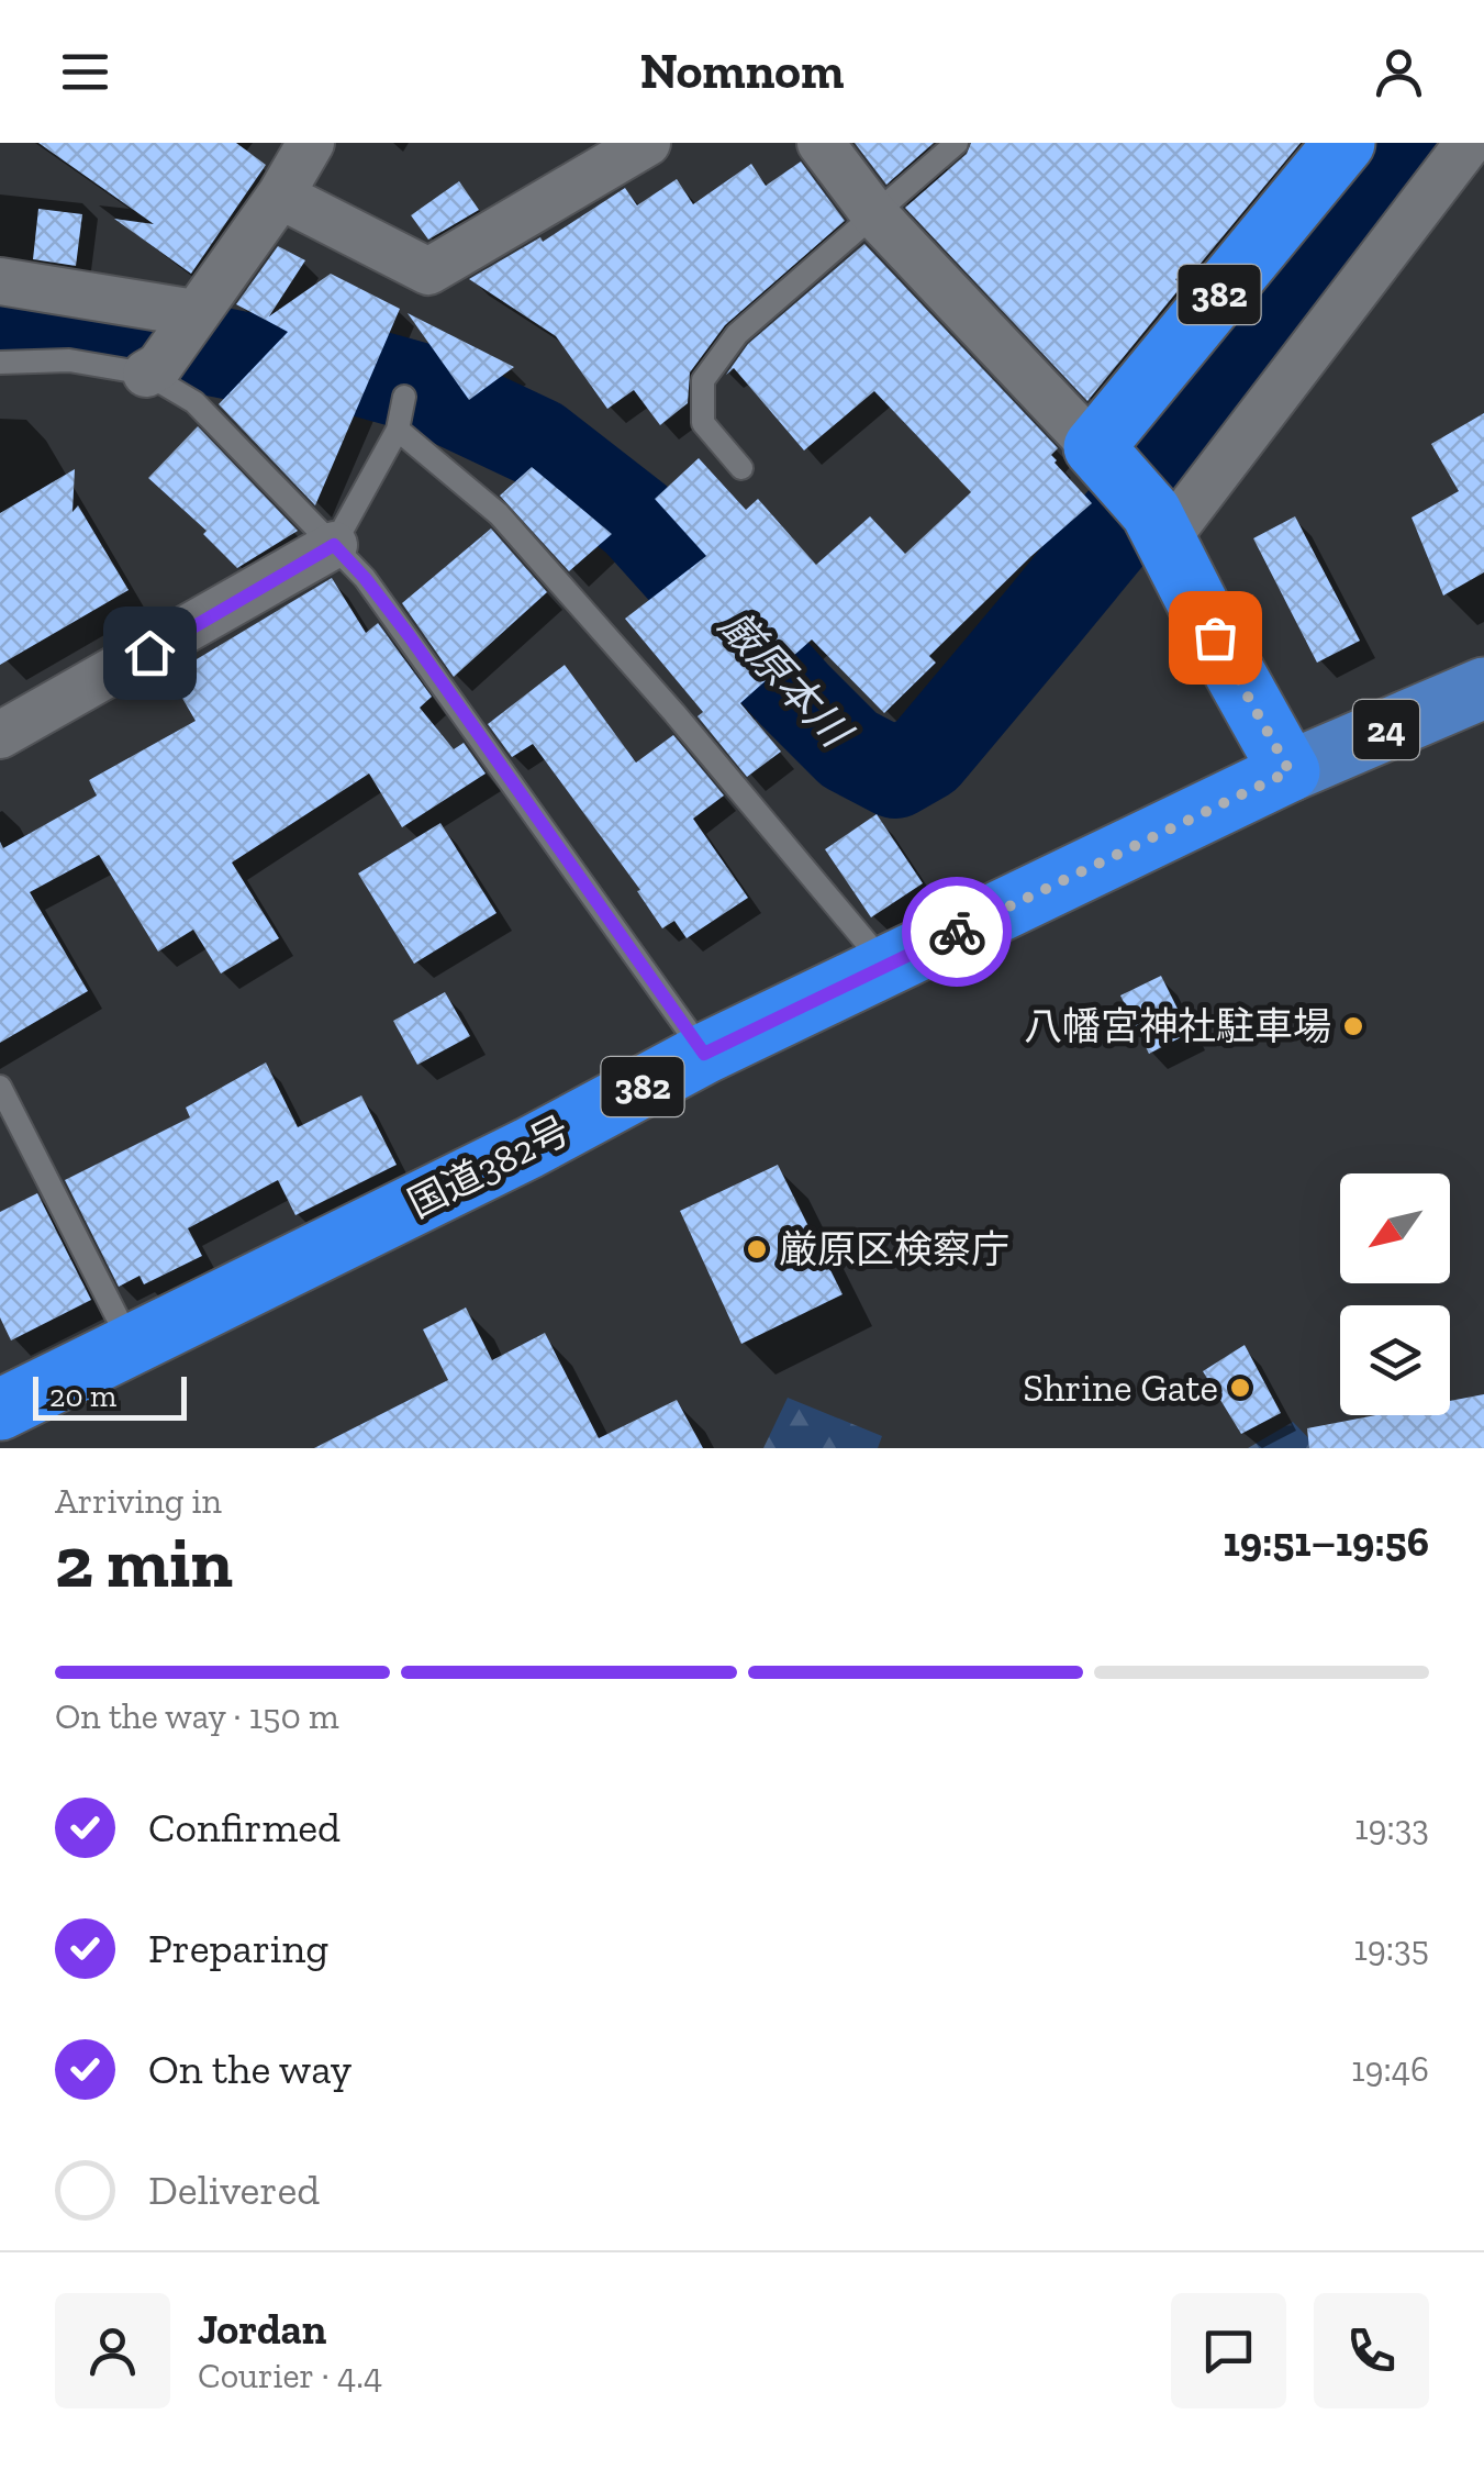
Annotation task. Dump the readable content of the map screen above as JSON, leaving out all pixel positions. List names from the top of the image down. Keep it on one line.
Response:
{"streets":{"highway":["382","国道382号"],"main road":["24"]},"crossings":[["24","国道382号"]],"water":["厳原本川"],"places":["八幡宮神社駐車場","厳原区検察庁","Shrine Gate"],"scale_bar":"20 m","north":"bottom left","page":{"header":"Nomnom","scale":"20 m","heading":["2 min","Arriving in","19:51–19:56"],"panel":["Jordan","Courier · 4.4"],"bar":"On the way · 150 m","list":[["Confirmed","19:33"],["Preparing","19:35"],["On the way","19:46"],"Delivered"]}}
